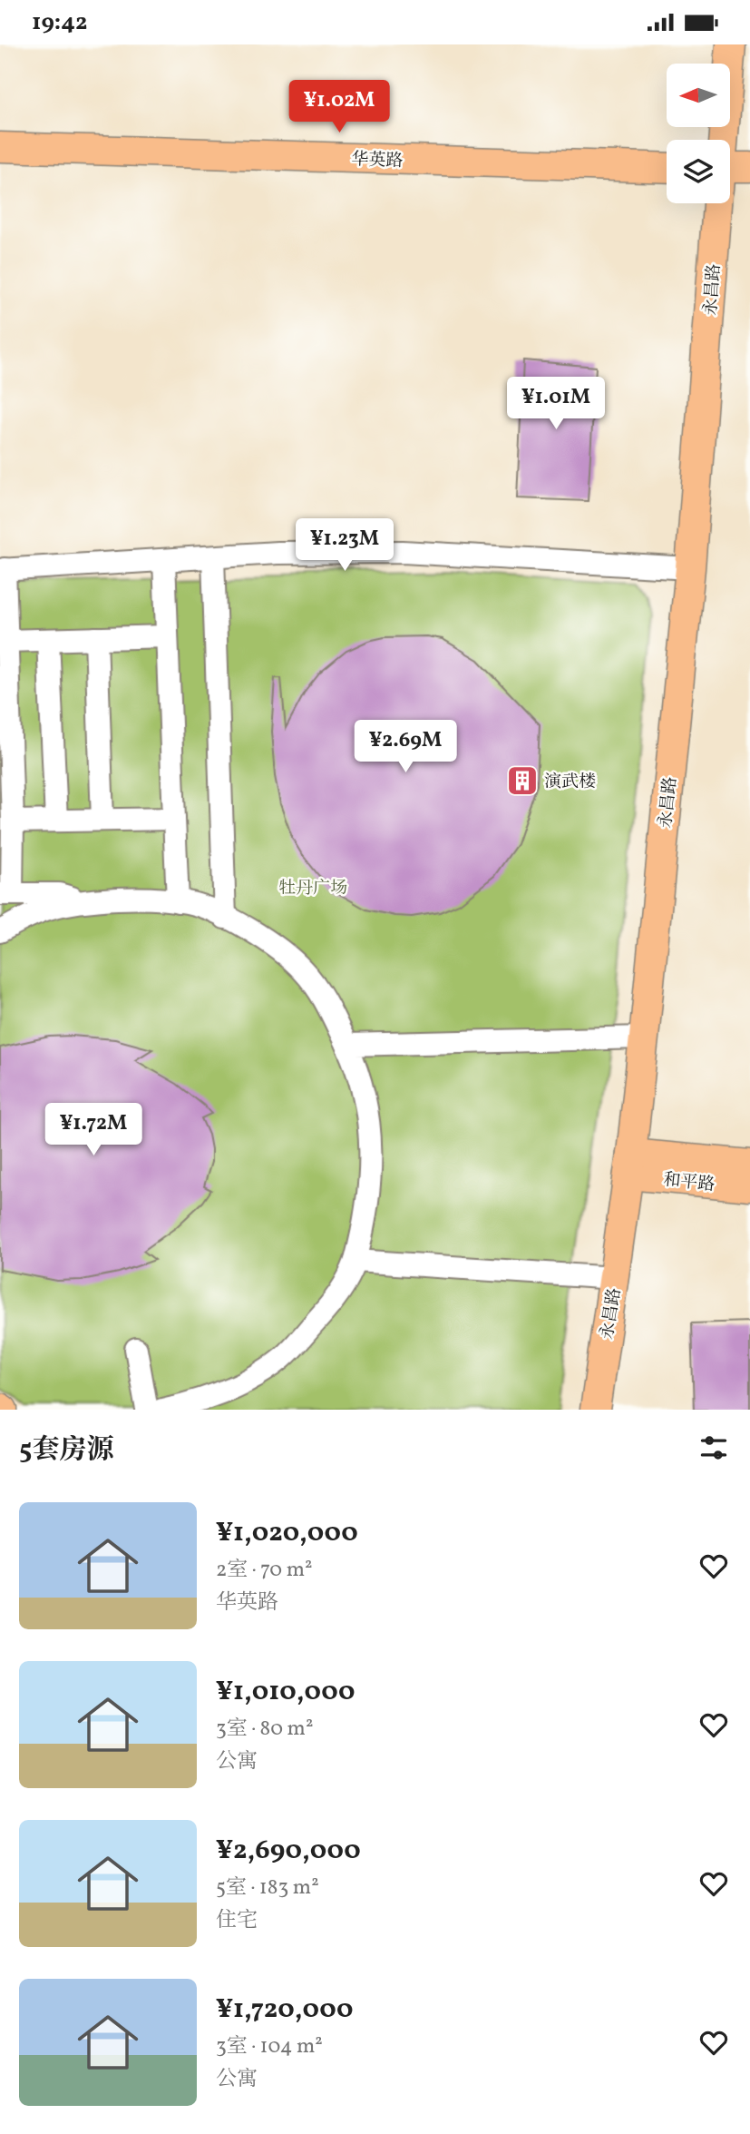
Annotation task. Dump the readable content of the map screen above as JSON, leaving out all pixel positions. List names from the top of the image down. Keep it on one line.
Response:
{"streets":{"main road":["华英路","永昌路","和平路"]},"crossings":[["永昌路","和平路"]],"parks":["牡丹广场"],"places":{"building":["演武楼"]},"north":"left","page":{"status":"19:42","price":["¥1.02M","¥1.01M","¥1.23M","¥2.69M","¥1.72M"],"heading":"5套房源","list":[{"name":"¥1,020,000","note":"2室 · 70 m² · 华英路"},{"name":"¥1,010,000","note":"3室 · 80 m² · 公寓"},{"name":"¥2,690,000","note":"5室 · 183 m² · 住宅"},{"name":"¥1,720,000","note":"3室 · 104 m² · 公寓"}]}}
